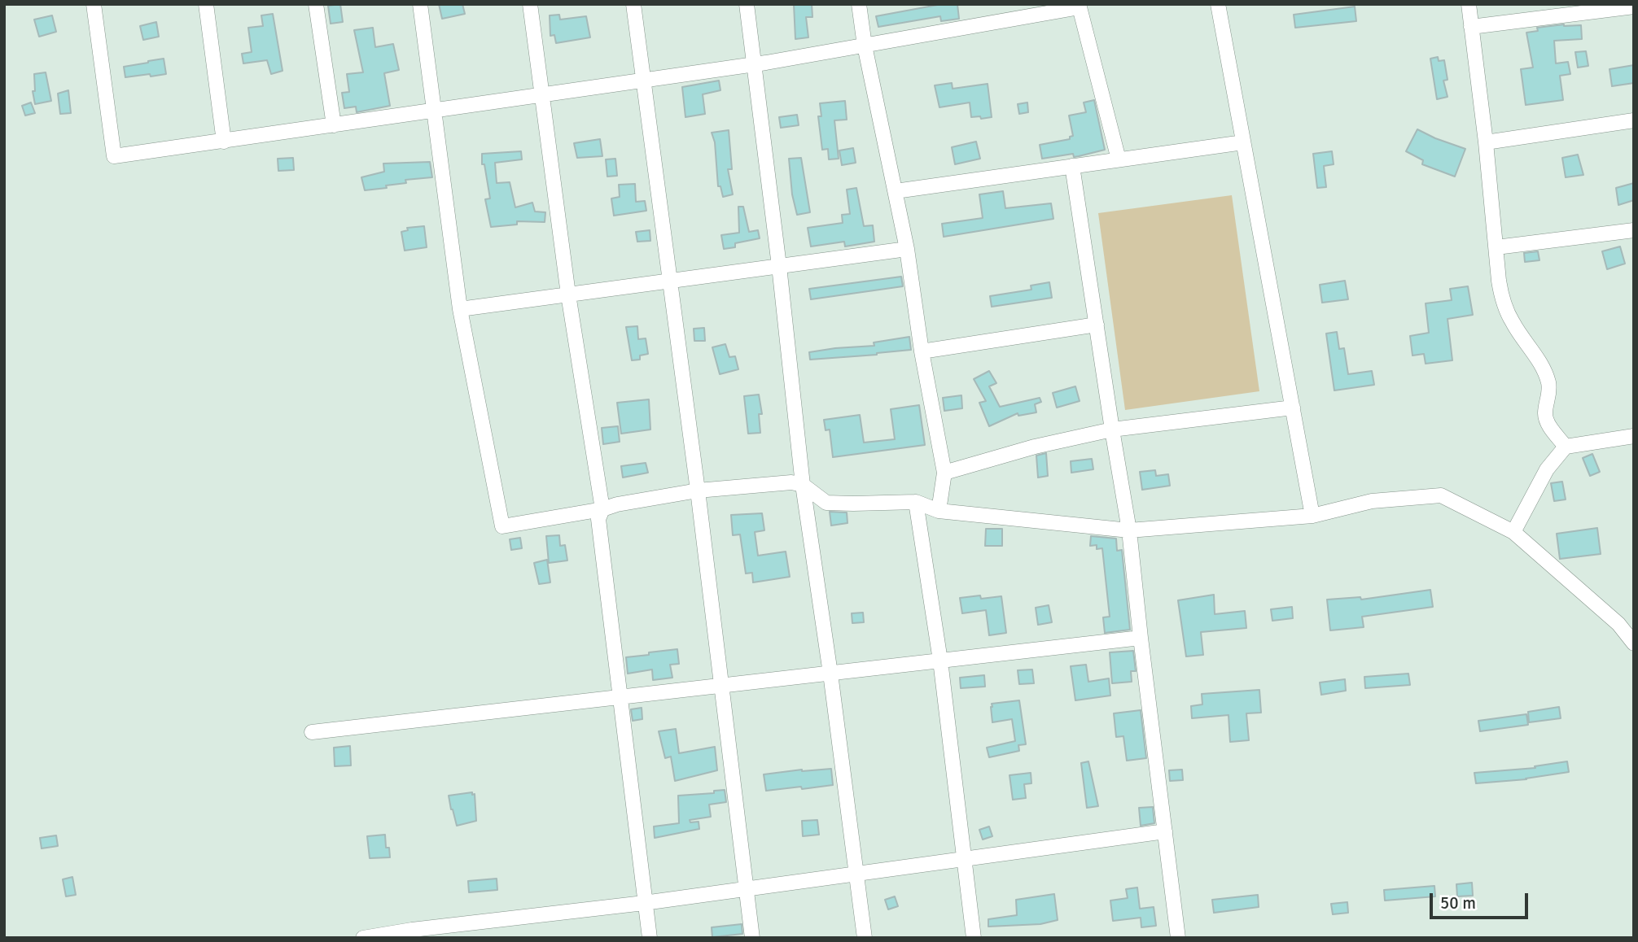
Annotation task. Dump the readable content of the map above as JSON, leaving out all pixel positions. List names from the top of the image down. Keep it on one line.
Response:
{"scale_bar":"50 m"}
